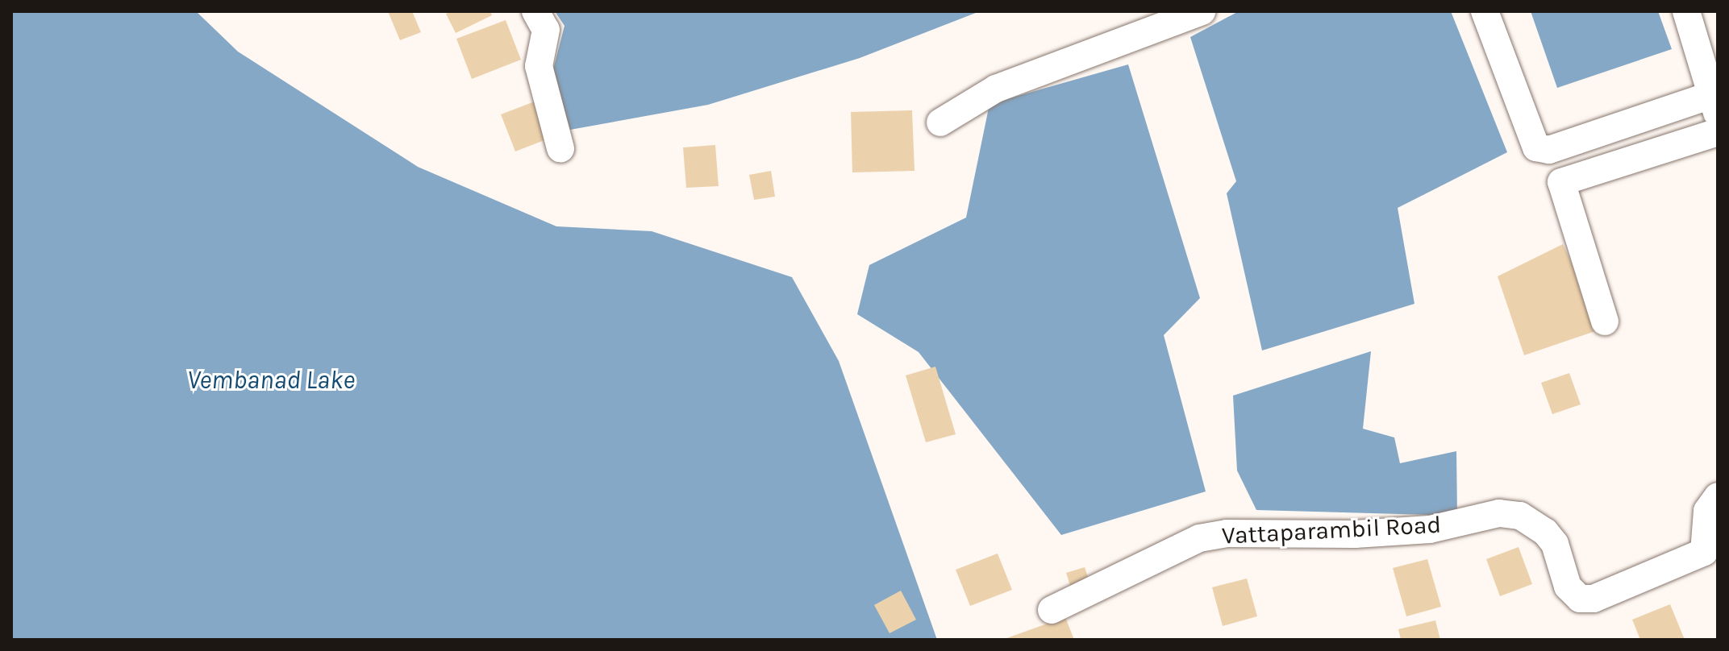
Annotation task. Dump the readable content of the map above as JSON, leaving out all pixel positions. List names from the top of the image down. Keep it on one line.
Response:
{"streets":{"street":["Vattaparambil Road"]},"water":["Vembanad Lake"]}
